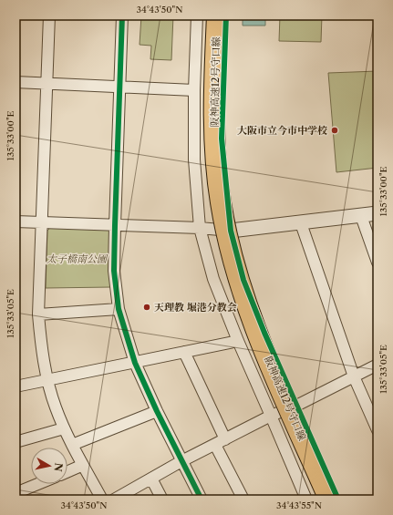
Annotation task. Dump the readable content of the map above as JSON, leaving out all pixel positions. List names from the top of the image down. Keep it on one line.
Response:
{"streets":{"highway":["阪神高速12号守口線"]},"parks":["太子橋南公園"],"places":["大阪市立今市中学校","天理教 堀港分教会"],"north":"right","coordinates":["34°43'50\"N","135°33'00\"E","135°33'05\"E","34°43'55\"N"]}
